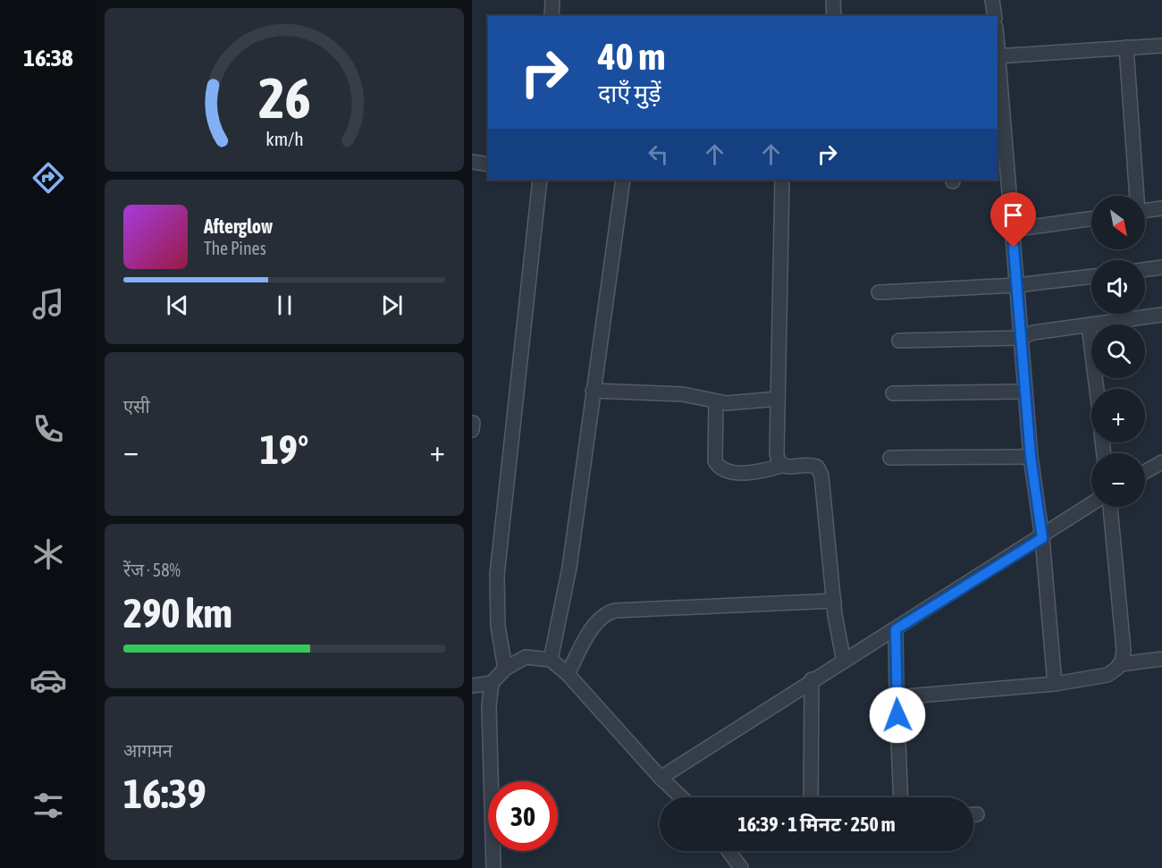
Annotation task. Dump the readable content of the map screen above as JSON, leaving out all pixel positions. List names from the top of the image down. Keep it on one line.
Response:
{"north":"bottom right","page":{"tabs":"16:38","turn":["40 m","दाएँ मुड़ें"],"map_buttons":["+","−"],"song":["Afterglow","The Pines"],"tile":["एसी",["रेंज · 58%","290 km"],["आगमन","16:39"]],"heat":["−","19°","+"],"limit":"30","trip":"16:39 · 1 मिनट · 250 m","gauge":["26","km/h"]}}
